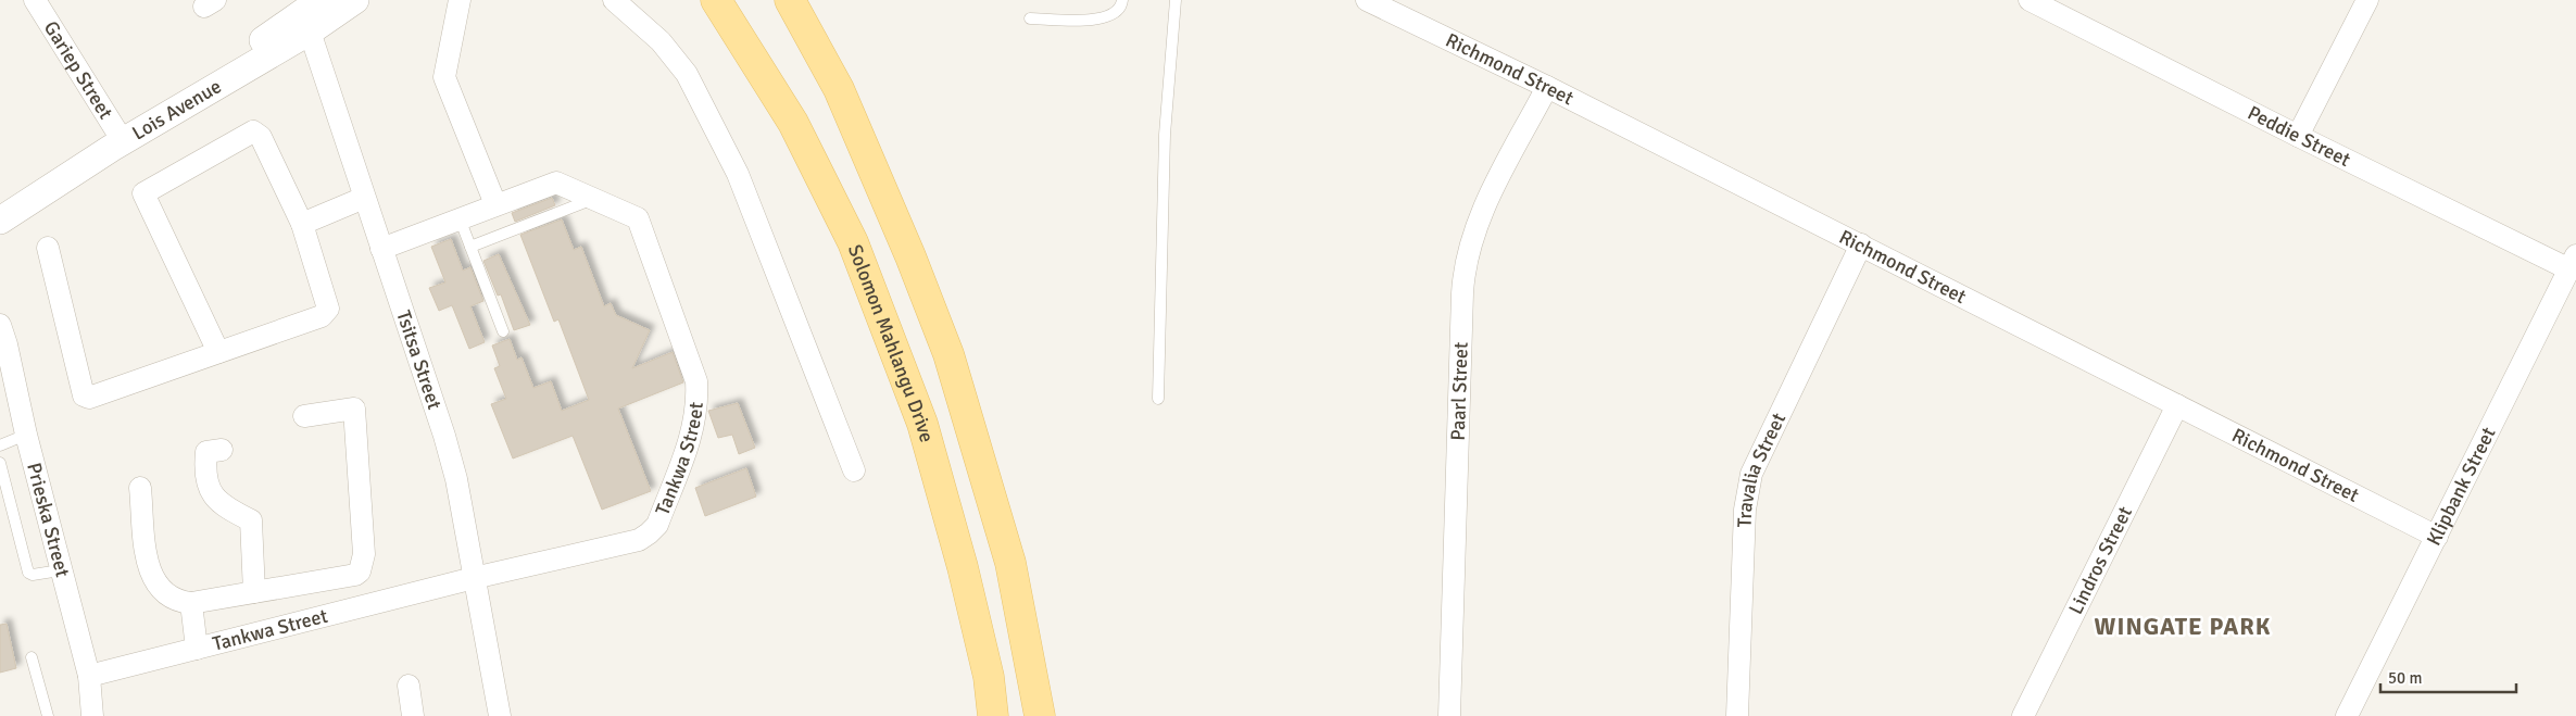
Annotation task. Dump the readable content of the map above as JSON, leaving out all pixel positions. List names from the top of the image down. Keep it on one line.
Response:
{"streets":{"main road":["Solomon Mahlangu Drive"],"street":["Richmond Street","Gariep Street","Lois Avenue","Peddie Street","Tsitsa Street","Paarl Street","Tankwa Street","Travalia Street","Klipbank Street","Prieska Street","Lindros Street"]},"crossings":[["Richmond Street","Paarl Street"],["Richmond Street","Travalia Street"],["Richmond Street","Klipbank Street"],["Richmond Street","Lindros Street"],["Gariep Street","Lois Avenue"],["Lois Avenue","Tsitsa Street"],["Peddie Street","Klipbank Street"],["Tsitsa Street","Tankwa Street"],["Tankwa Street","Prieska Street"]],"districts":["WINGATE PARK"],"scale_bar":"50 m"}
